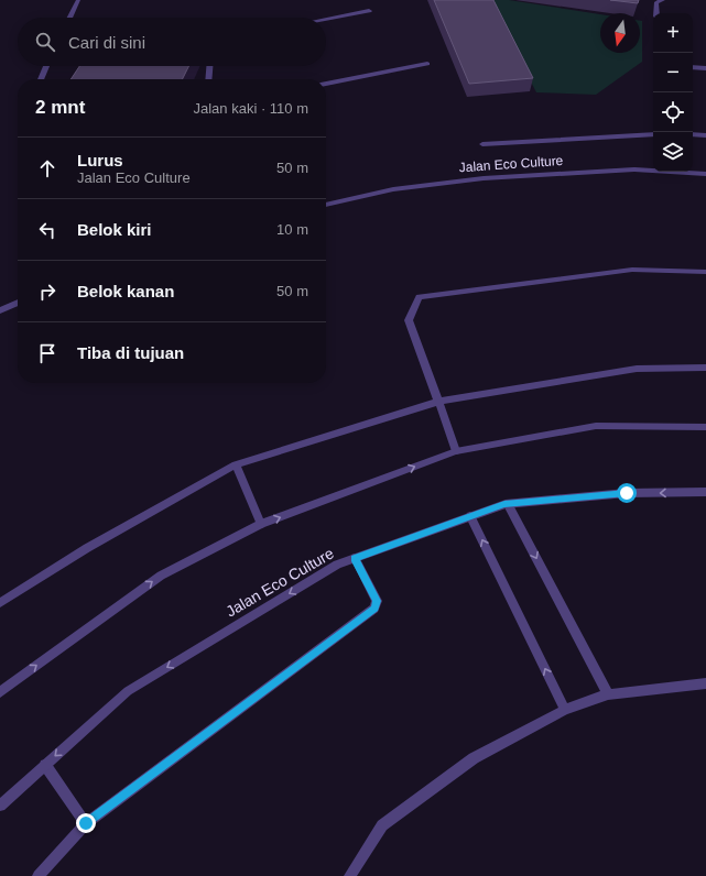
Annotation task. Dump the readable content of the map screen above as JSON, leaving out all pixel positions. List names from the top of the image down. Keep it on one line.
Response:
{"streets":{"street":["Jalan Eco Culture"]},"north":"bottom","page":{"map_buttons":["+","−"],"search":"Cari di sini","heading":["2 mnt","Jalan kaki · 110 m"],"list":[["Lurus","Jalan Eco Culture","50 m"],["Belok kiri","10 m"],["Belok kanan","50 m"],"Tiba di tujuan"]}}
